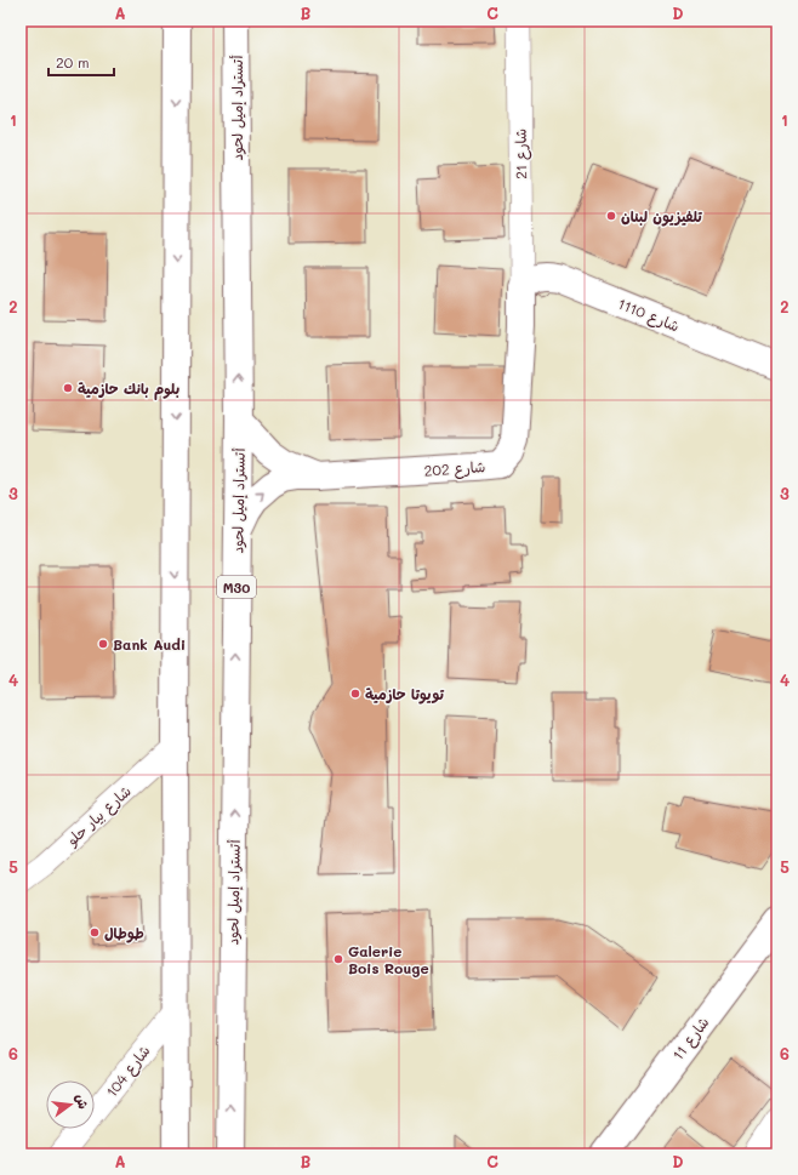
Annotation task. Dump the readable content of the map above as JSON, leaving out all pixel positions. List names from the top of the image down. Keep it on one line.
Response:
{"streets":{"main road":["أتستراد إميل لحود","شارع 1110","شارع 202","M30","شارع 11"],"street":["شارع 21","شارع بيار حلو","شارع 104"]},"crossings":[["شارع 21","شارع 1110"],["شارع 21","شارع 202"],["شارع 1110","شارع 202"]],"places":["تلفيزيون لبنان","بلوم بانك حازمية","Bank Audi","تويوتا حازمية","طوطال","Galerie Bois Rouge"],"scale_bar":"20 m","north":"right","grid":{"columns":["A","B","C","D"],"rows":["1","2","3","4","5","6"]}}
